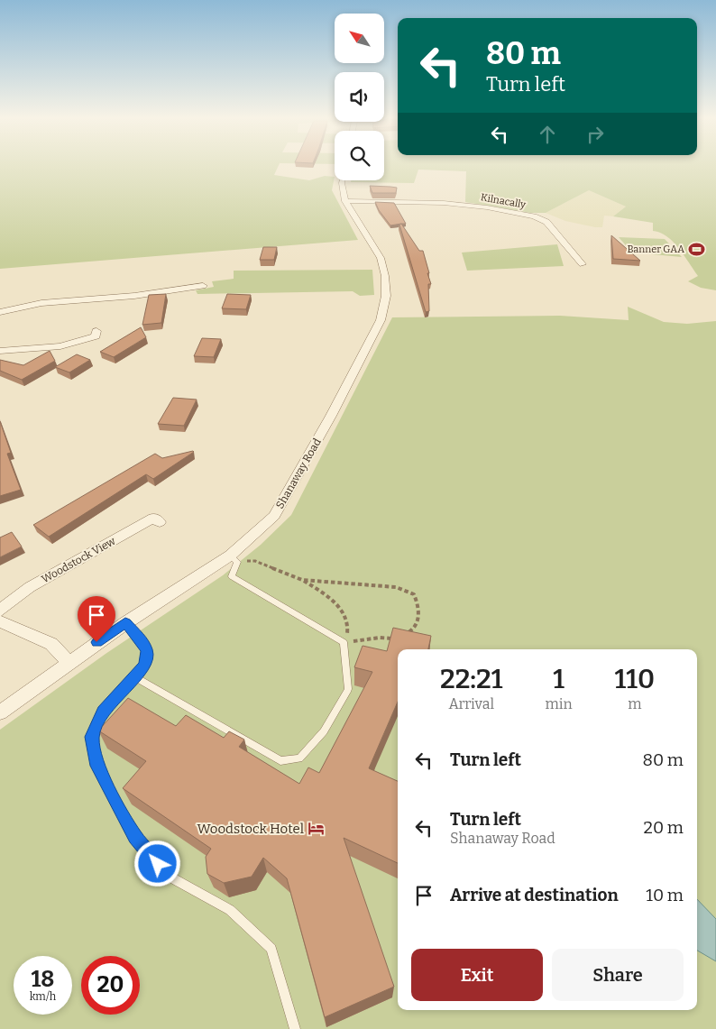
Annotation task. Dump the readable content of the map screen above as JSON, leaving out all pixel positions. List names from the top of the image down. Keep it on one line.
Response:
{"streets":{"street":["Kilnacally","Shanaway Road","Woodstock View"]},"crossings":[["Kilnacally","Shanaway Road"]],"places":{"sports":["Banner GAA"],"hotel":["Woodstock Hotel"]},"north":"top left","page":{"turn":["80 m","Turn left"],"eta":["22:21","Arrival","1","min","110","m"],"list":[{"name":"Turn left","value":"80 m"},{"name":"Turn left","note":"Shanaway Road","value":"20 m"},{"name":"Arrive at destination","value":"10 m"}],"buttons":["Exit","Share"],"speed":"18 km/h","limit":"20"}}
